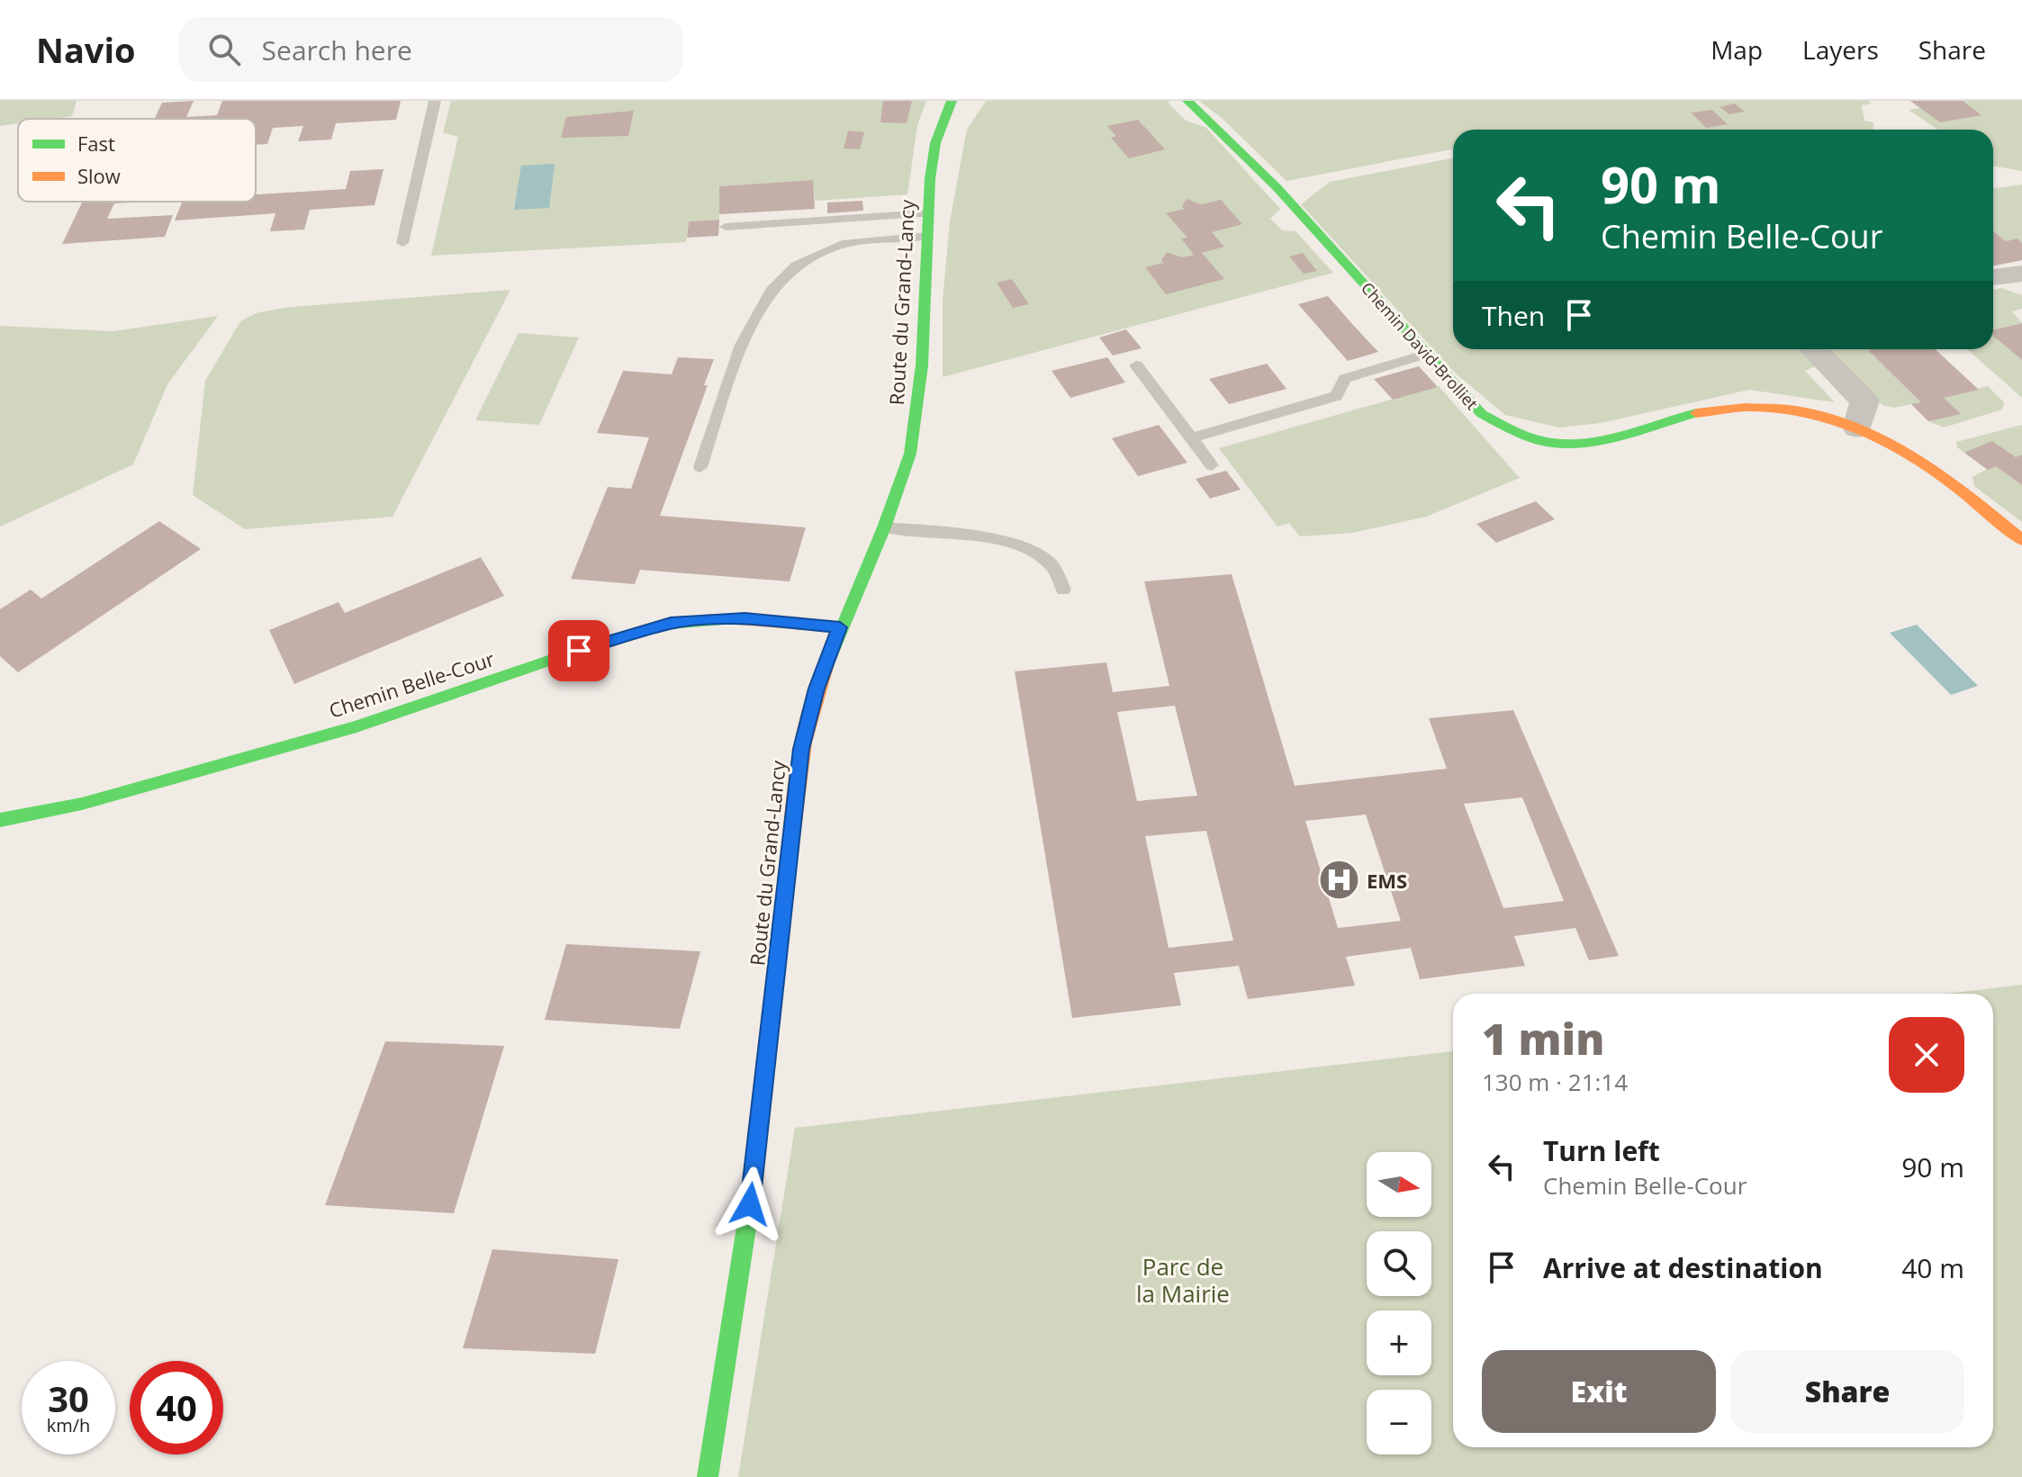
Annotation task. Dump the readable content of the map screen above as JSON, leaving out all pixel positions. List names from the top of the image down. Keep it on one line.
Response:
{"streets":{"street":["Route du Grand-Lancy","Chemin David-Brolliet","Chemin Belle-Cour"]},"crossings":[["Route du Grand-Lancy","Chemin Belle-Cour"]],"parks":["Parc de la Mairie"],"places":{"hospital":["EMS"]},"legend":["Fast","Slow"],"north":"right","page":{"header":"Navio","search":"Search here","nav":["Map","Layers","Share"],"turn":["90 m","Chemin Belle-Cour"],"then":"Then","heading":["1 min","130 m · 21:14"],"list":[{"name":"Turn left","note":"Chemin Belle-Cour","value":"90 m"},{"name":"Arrive at destination","value":"40 m"}],"map_buttons":["+","−"],"buttons":["Exit","Share"],"speed":"30 km/h","limit":"40"}}
